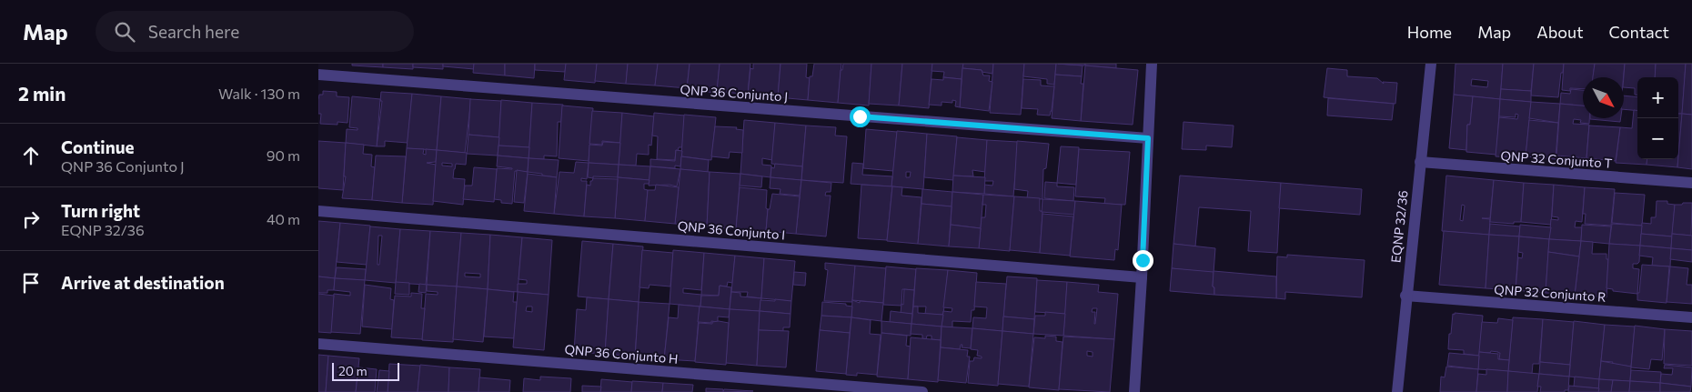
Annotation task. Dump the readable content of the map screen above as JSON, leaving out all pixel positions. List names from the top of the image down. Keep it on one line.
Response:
{"streets":{"street":["QNP 36 Conjunto J","QNP 32 Conjunto T","EQNP 32/36","QNP 36 Conjunto I","QNP 32 Conjunto R","QNP 36 Conjunto H"]},"crossings":[["QNP 32 Conjunto T","EQNP 32/36"],["EQNP 32/36","QNP 32 Conjunto R"]],"scale_bar":"20 m","north":"bottom right","page":{"header":"Map","search":"Search here","nav":["Home","Map","About","Contact"],"heading":["2 min","Walk · 130 m"],"map_buttons":["+","−"],"list":[["Continue","QNP 36 Conjunto J","90 m"],["Turn right","EQNP 32/36","40 m"],"Arrive at destination"],"scale":"20 m"}}
